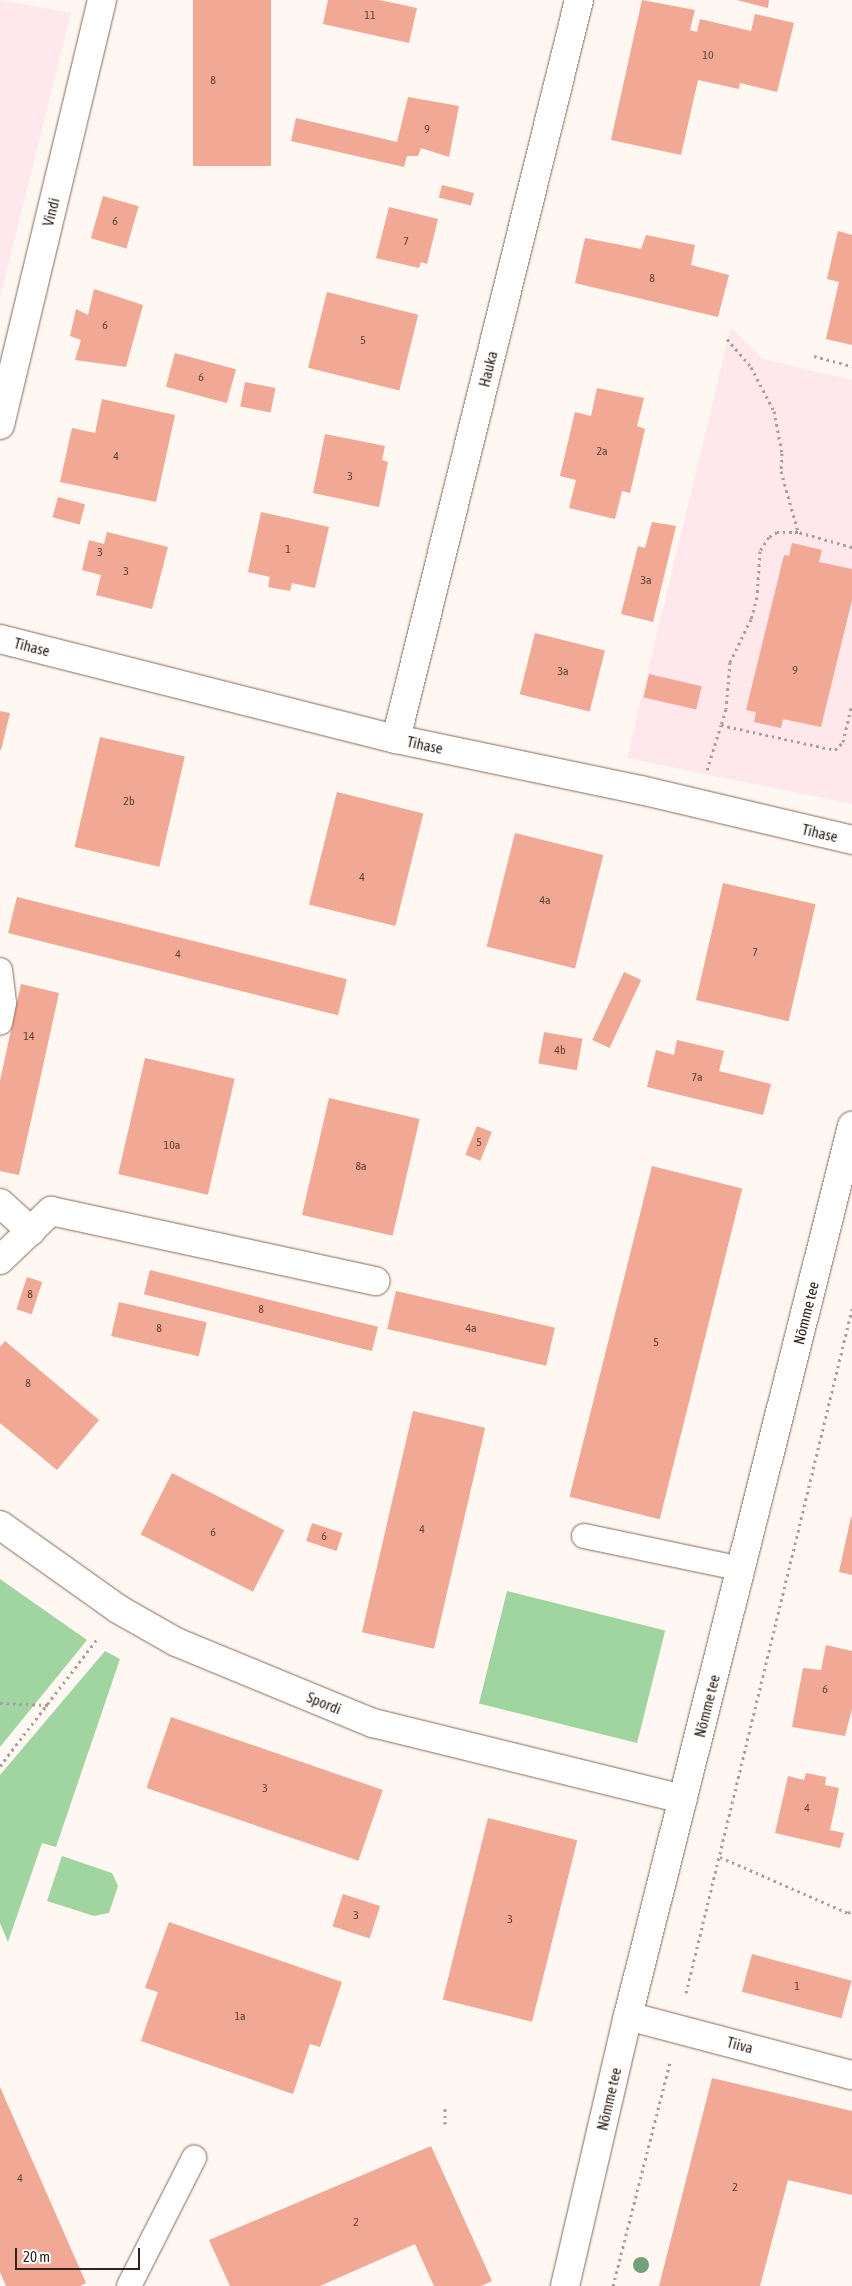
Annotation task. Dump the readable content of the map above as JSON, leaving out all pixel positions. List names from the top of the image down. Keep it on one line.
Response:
{"streets":{"street":["Vindi","Hauka","Tihase","Nõmme tee","Spordi","Tiiva"]},"crossings":[["Hauka","Tihase"],["Nõmme tee","Spordi"],["Nõmme tee","Tiiva"]],"house_numbers":["11","10","8","9","6","7","8","6","5","6","2a","4","3","1","3","3","3a","9","3a","2b","4","4a","7","4","14","4b","7a","5","10a","8a","8","8","8","4a","5","8","4","6","6","6","3","4","3","3","1","1a","4","2","2"],"scale_bar":"20 m"}
